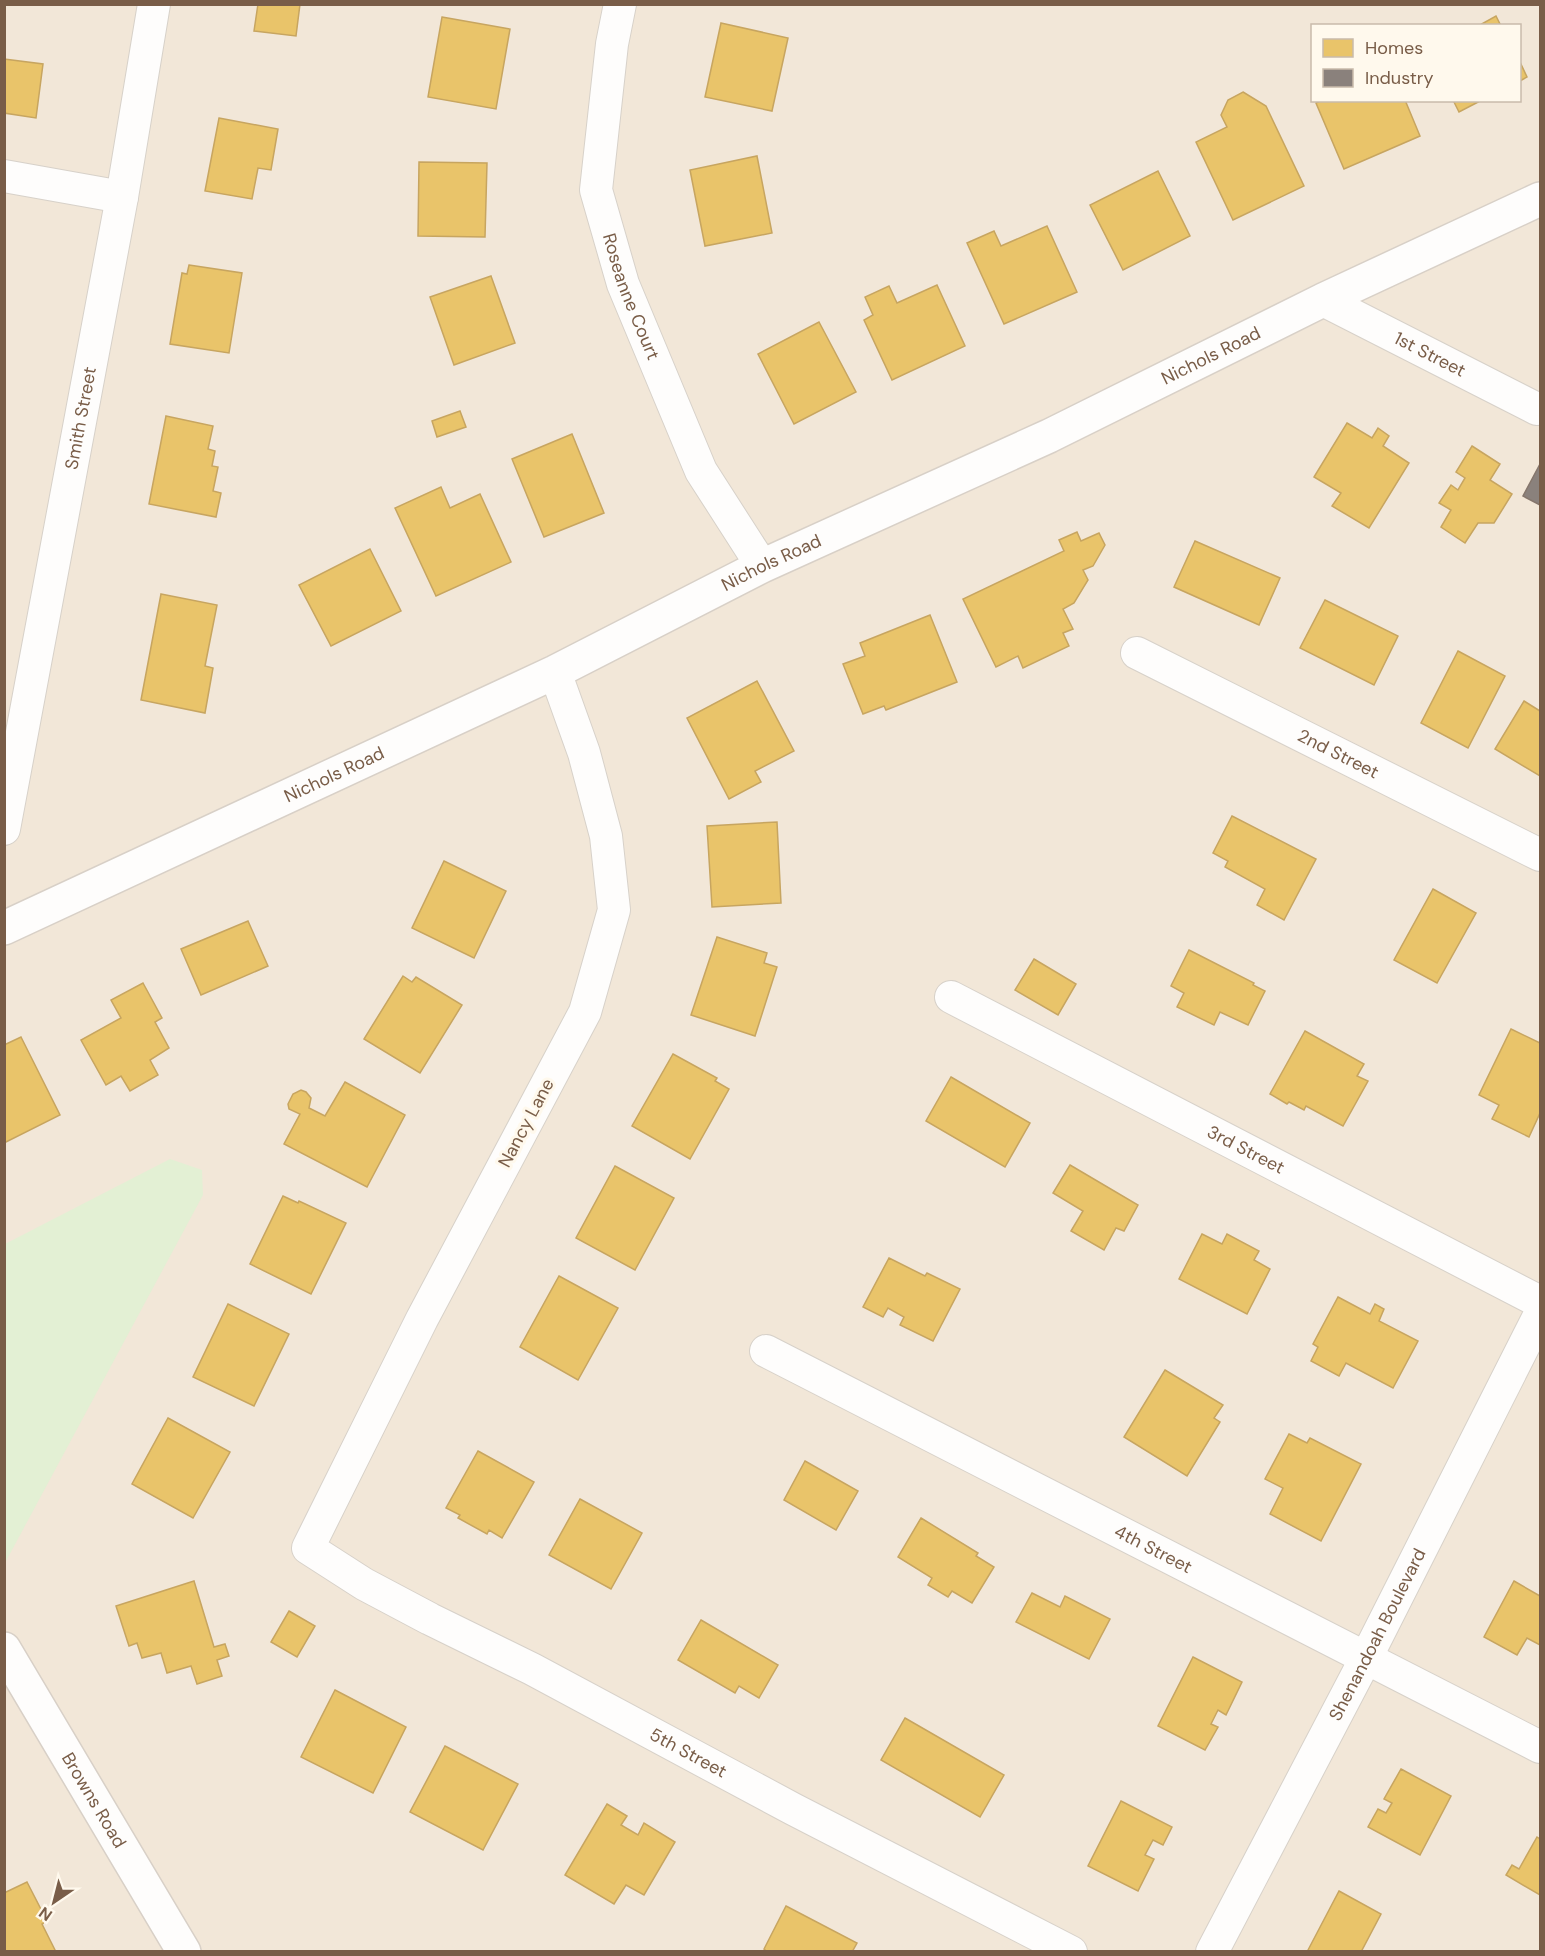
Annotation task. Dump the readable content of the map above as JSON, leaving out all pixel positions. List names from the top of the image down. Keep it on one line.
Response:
{"streets":{"street":["Roseanne Court","Nichols Road","1st Street","Smith Street","2nd Street","Nancy Lane","3rd Street","4th Street","Shenandoah Boulevard","5th Street","Browns Road"]},"crossings":[["Roseanne Court","Nichols Road"],["Nichols Road","1st Street"],["Nichols Road","Nancy Lane"],["Nancy Lane","5th Street"],["4th Street","Shenandoah Boulevard"]],"legend":["Homes","Industry"],"north":"bottom left"}
